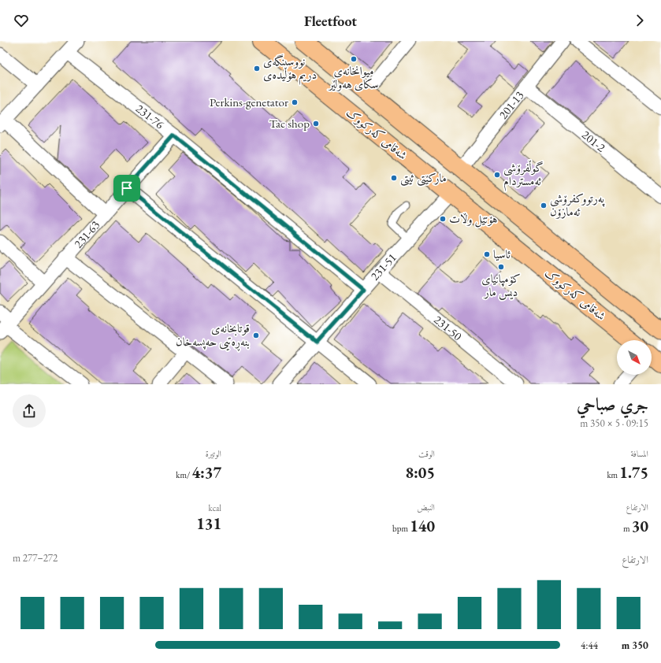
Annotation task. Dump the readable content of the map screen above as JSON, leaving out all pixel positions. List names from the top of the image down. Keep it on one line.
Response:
{"streets":{"highway":["شەقامی کەرکووک"],"street":["201-13","231-76","201-2","231-63","231-51","231-50"]},"crossings":[["201-13","201-2"],["231-76","231-63"],["231-76","231-51"],["شەقامی کەرکووک","231-51"],["231-51","231-50"]],"places":["میوانخانەی سکای هەولێر","نووسینگەی دریم هۆڵیدەی","Perkins-genetator","Tac shop","گوڵفرۆشی ئەمستردام","مارکێتی ئیتی","پەرتووکفرۆشی ئەمازۆن","هۆتێل وڵات","ئاسیا","کۆمپانیای دیس مار","قوتابخانەی بنەڕەتیی حەپسەخان"],"north":"bottom right","page":{"header":"Fleetfoot","heading":["جري صباحي","09:15 · 5 × 350 m"],"stats":[["المسافة","1.75 km"],["الوقت","8:05"],["الوتيرة","4:37 /km"],["الارتفاع","30 m"],["النبض","140 bpm"],["kcal","131"]],"chart":["الارتفاع","272–277 m"],"list":[{"name":"350 m","note":"4:44"}]}}
